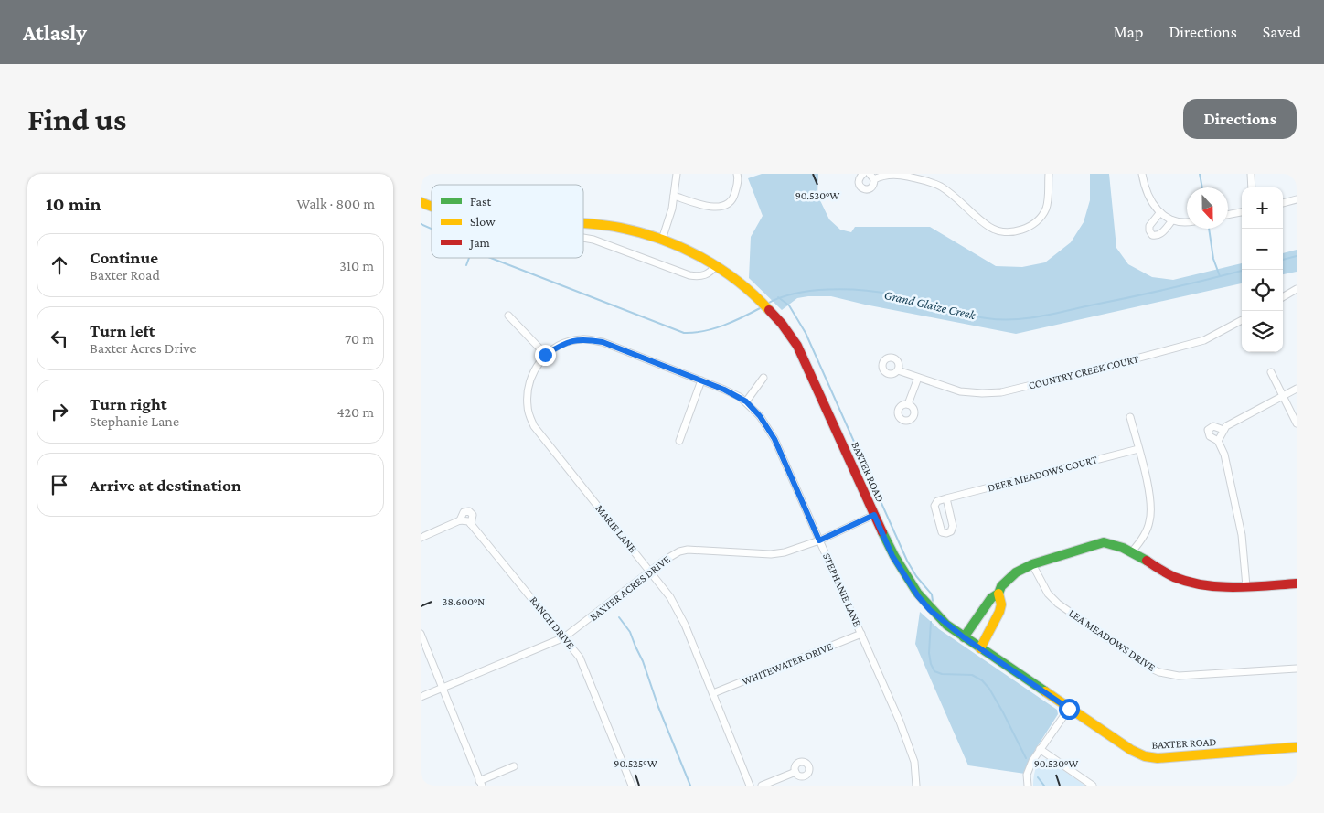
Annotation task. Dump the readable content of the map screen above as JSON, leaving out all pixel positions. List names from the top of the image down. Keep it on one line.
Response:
{"streets":{"main road":["BAXTER ROAD"],"street":["COUNTRY CREEK COURT","DEER MEADOWS COURT","MARIE LANE","BAXTER ACRES DRIVE","STEPHANIE LANE","RANCH DRIVE","LEA MEADOWS DRIVE","WHITEWATER DRIVE"]},"crossings":[["BAXTER ROAD","BAXTER ACRES DRIVE"],["MARIE LANE","BAXTER ACRES DRIVE"],["MARIE LANE","STEPHANIE LANE"],["MARIE LANE","WHITEWATER DRIVE"],["BAXTER ACRES DRIVE","STEPHANIE LANE"],["BAXTER ACRES DRIVE","RANCH DRIVE"],["STEPHANIE LANE","WHITEWATER DRIVE"]],"water":["Grand Glaize Creek"],"legend":["Fast","Slow","Jam"],"north":"bottom","page":{"header":"Atlasly","nav":["Map","Directions","Saved"],"buttons":"Directions","title":"Find us","heading":["10 min","Walk · 800 m"],"map_buttons":["+","−"],"list":[["Continue","Baxter Road","310 m"],["Turn left","Baxter Acres Drive","70 m"],["Turn right","Stephanie Lane","420 m"],"Arrive at destination"]},"coordinates":["90.530°W","38.600°N","90.525°W"]}
